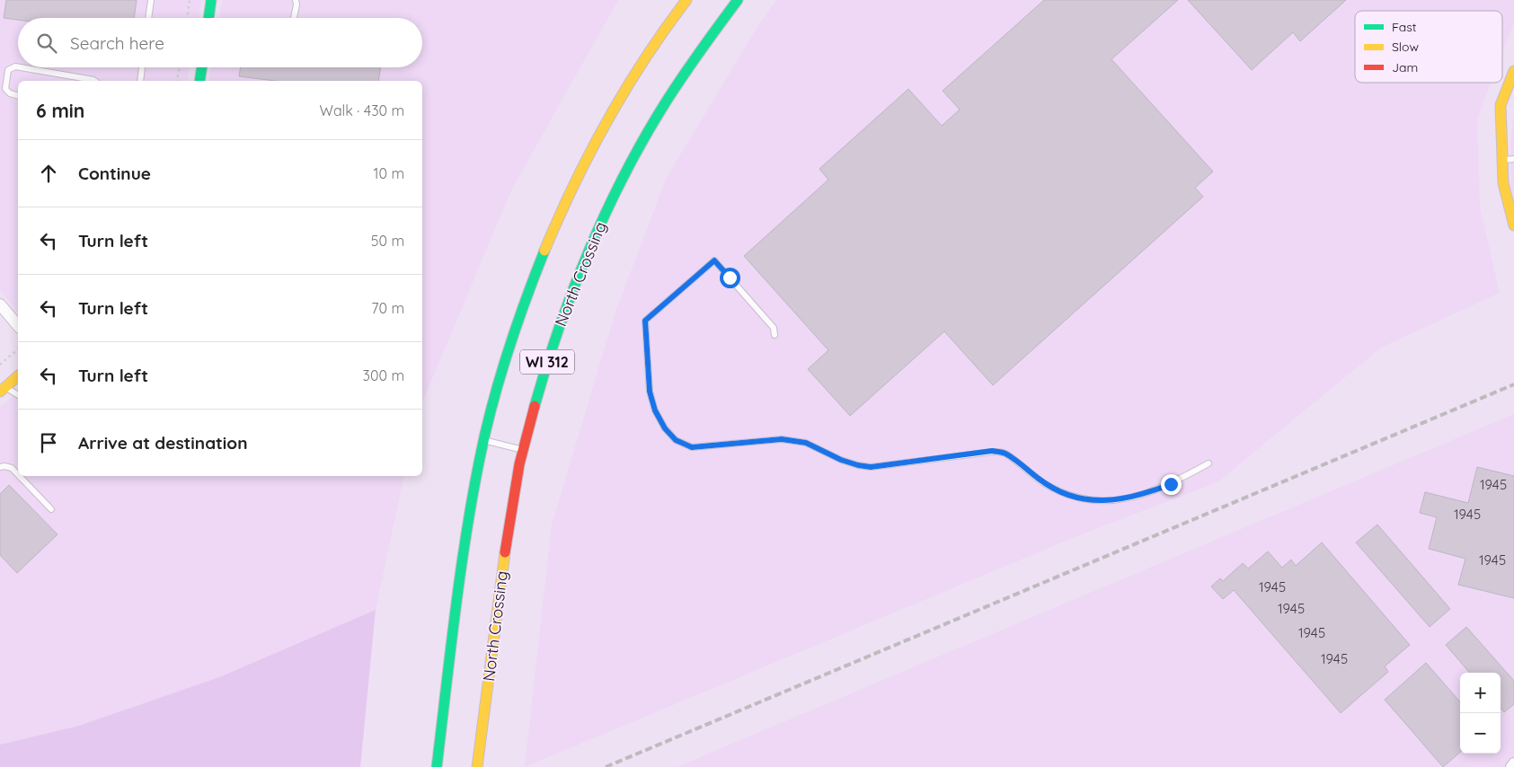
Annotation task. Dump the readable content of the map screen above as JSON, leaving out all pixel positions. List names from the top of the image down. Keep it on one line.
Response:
{"streets":{"main road":["North Crossing","WI 312"]},"house_numbers":["1945","1945","1945","1945","1945","1945","1945"],"legend":["Fast","Slow","Jam"],"page":{"search":"Search here","heading":["6 min","Walk · 430 m"],"list":[["Continue","10 m"],["Turn left","50 m"],["Turn left","70 m"],["Turn left","300 m"],"Arrive at destination"],"map_buttons":["+","−"]}}
